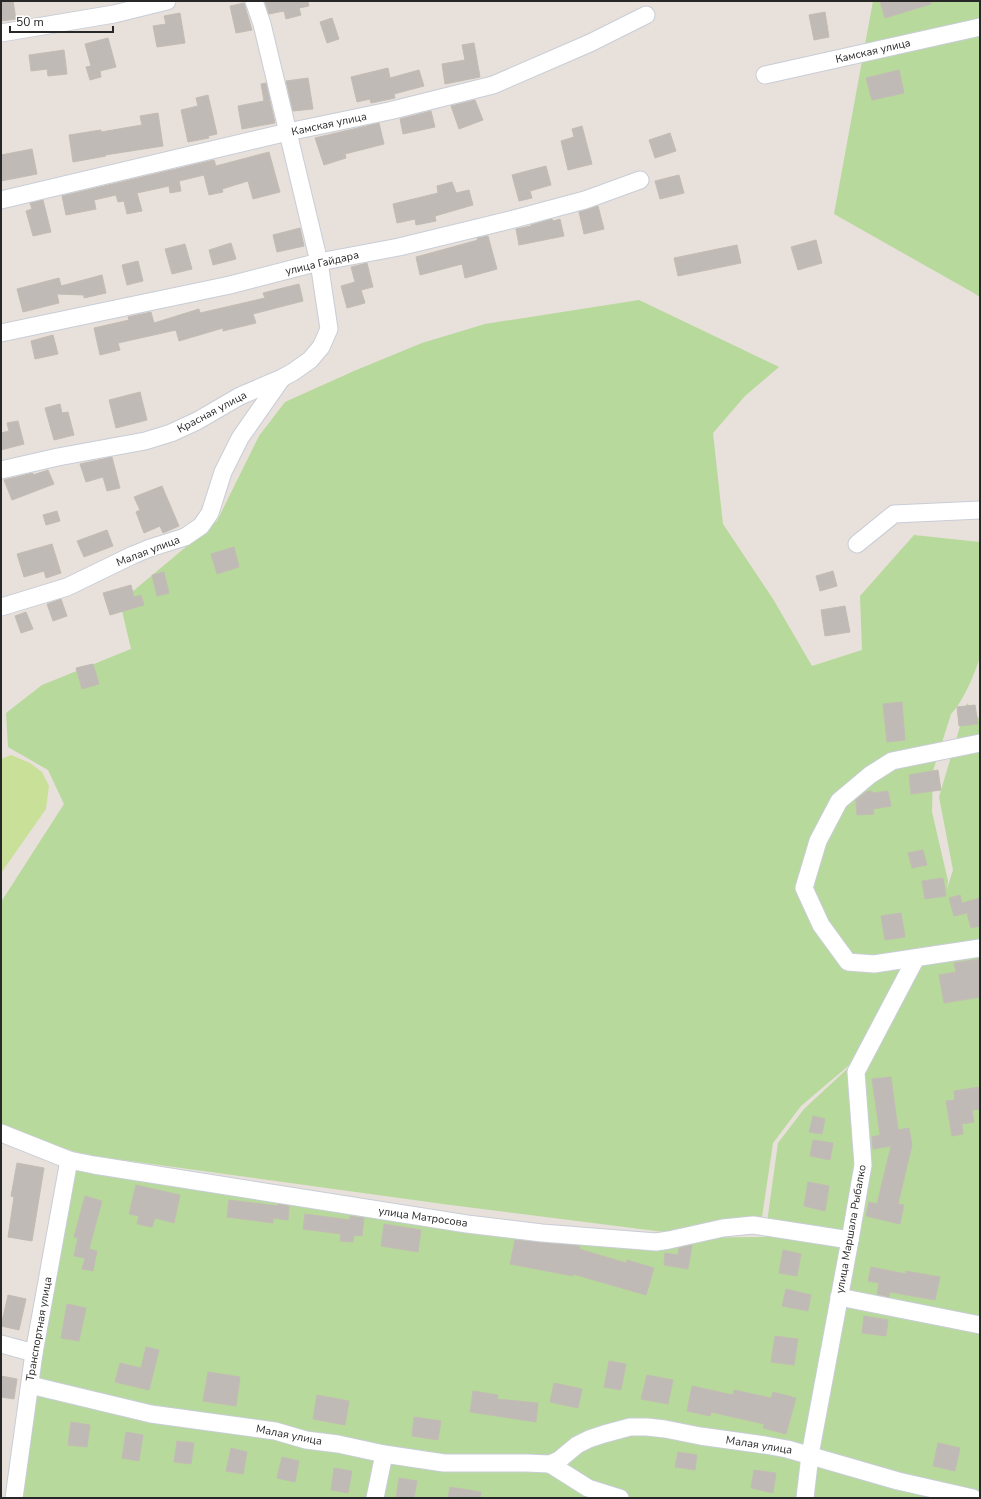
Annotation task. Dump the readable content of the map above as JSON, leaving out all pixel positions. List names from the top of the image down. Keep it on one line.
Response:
{"streets":{"street":["Камская улица","улица Гайдара","Красная улица","Малая улица","улица Матросова","улица Маршала Рыбалко","Транспортная улица"]},"crossings":[["улица Гайдара","Красная улица"],["Красная улица","Малая улица"],["Малая улица","улица Маршала Рыбалко"],["Малая улица","Транспортная улица"],["улица Матросова","улица Маршала Рыбалко"],["улица Матросова","Транспортная улица"]],"scale_bar":"50 m"}
